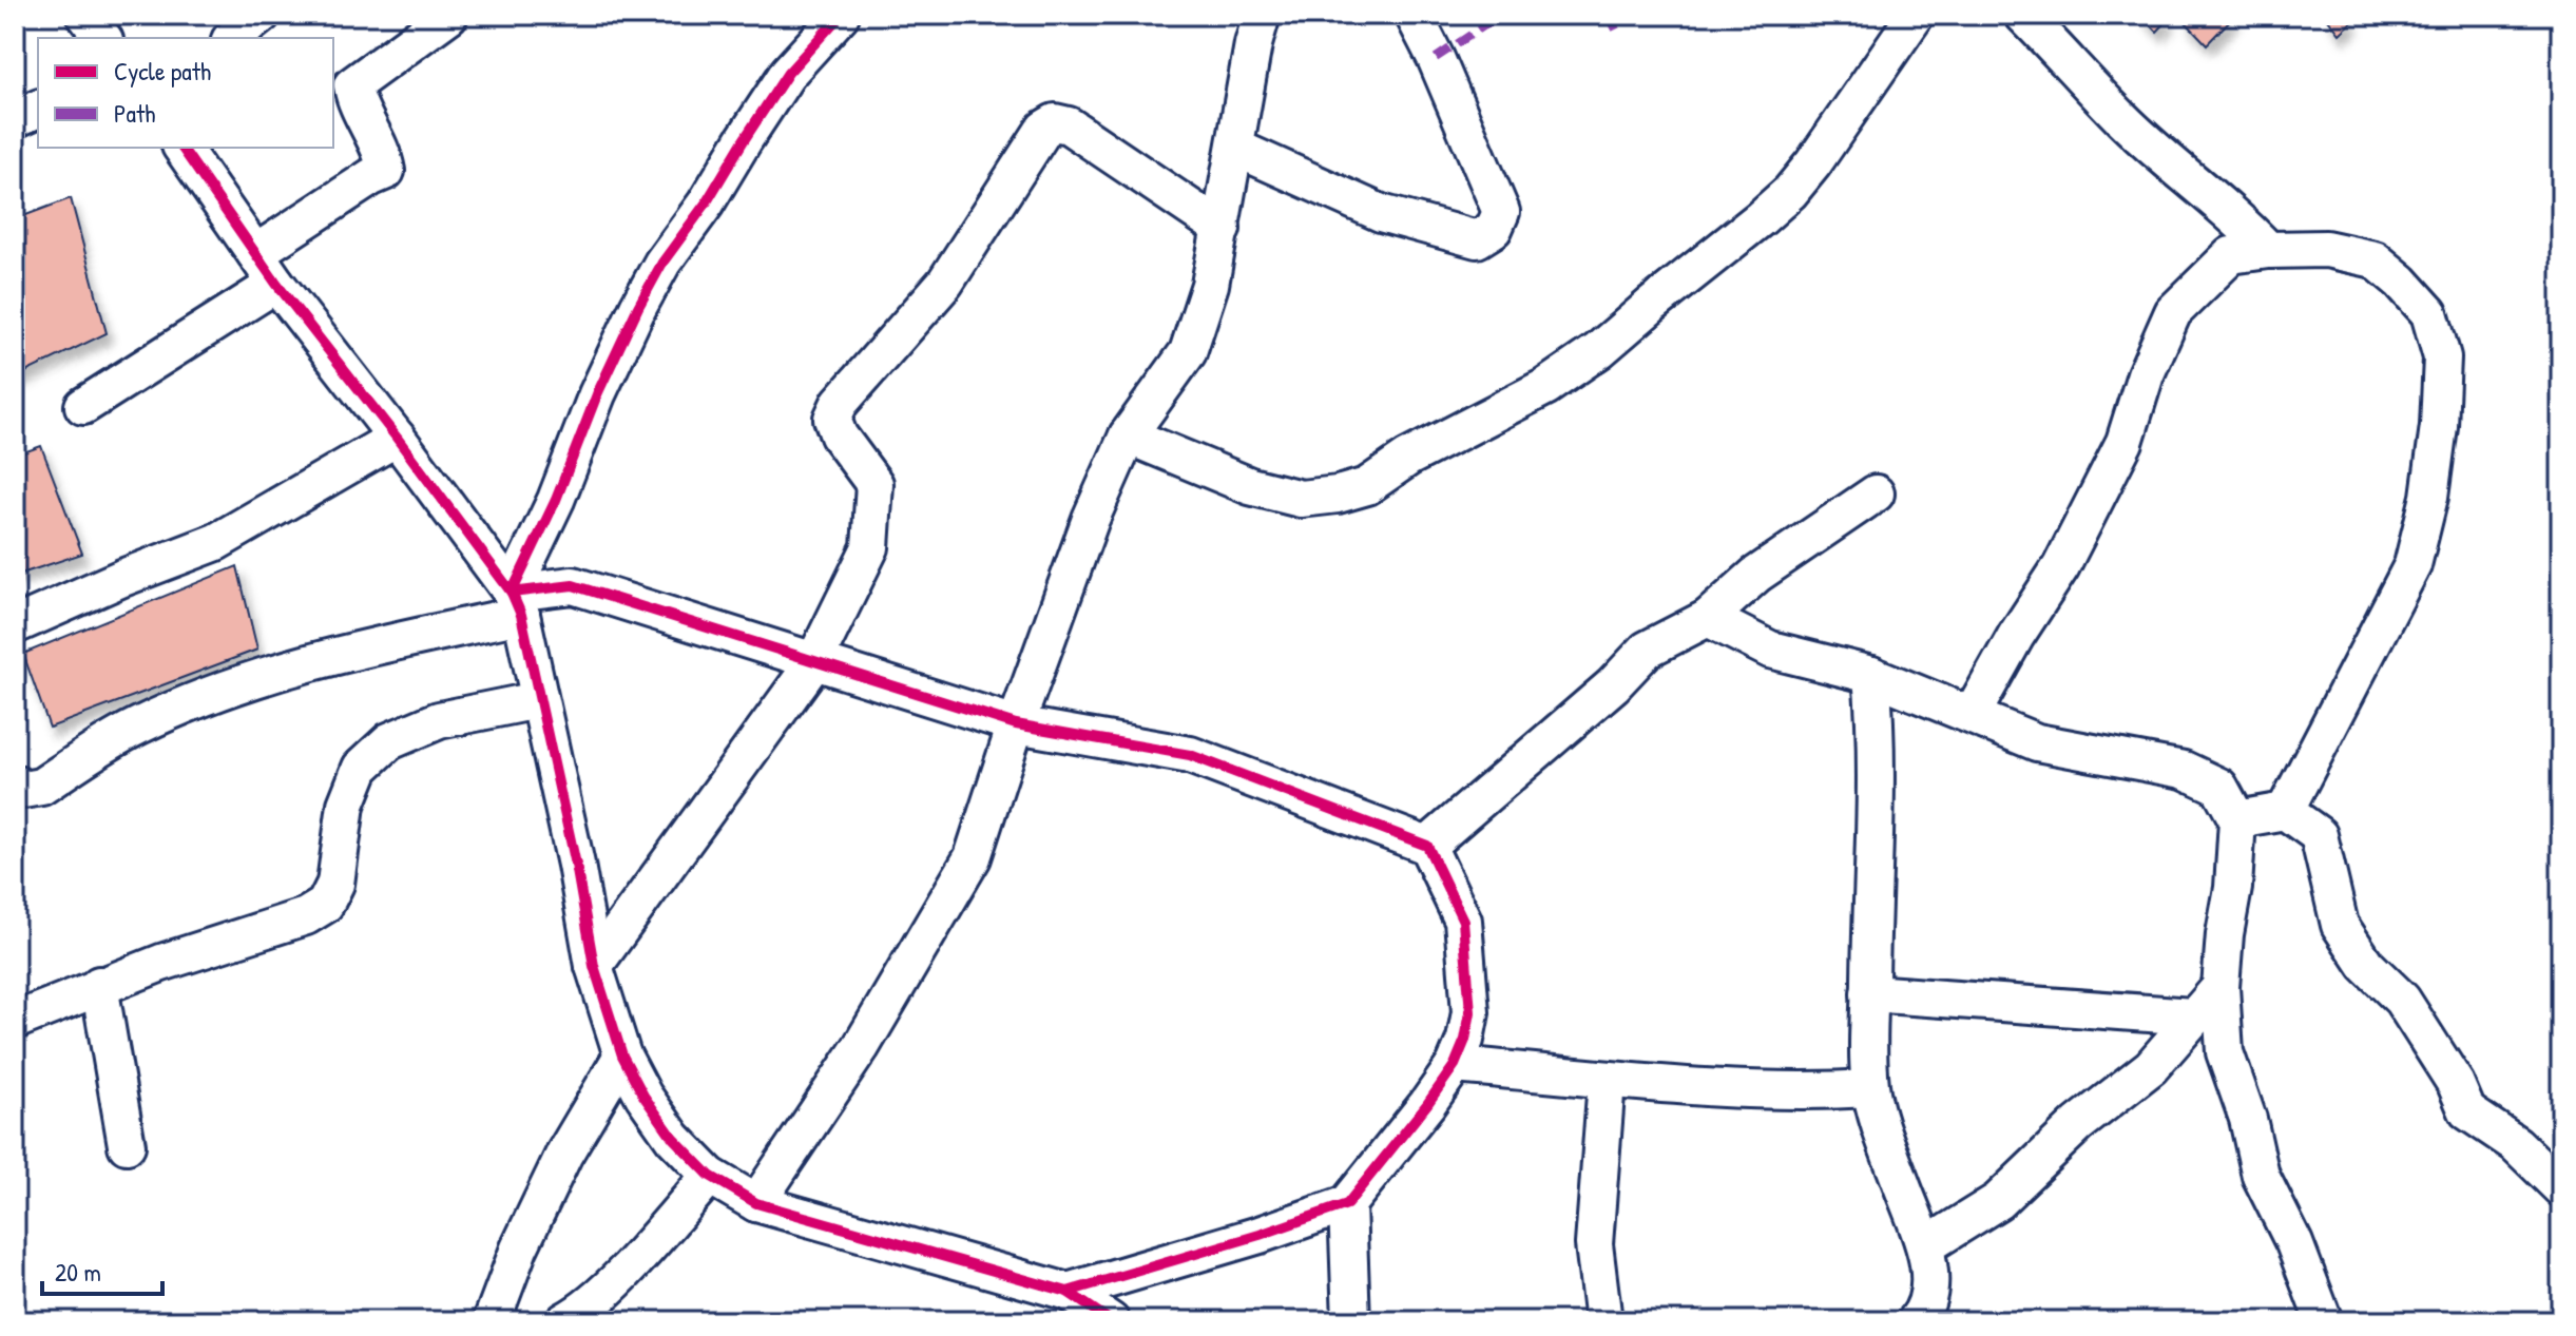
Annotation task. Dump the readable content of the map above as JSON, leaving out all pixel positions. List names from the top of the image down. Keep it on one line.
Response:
{"legend":["Cycle path","Path"],"scale_bar":"20 m"}
